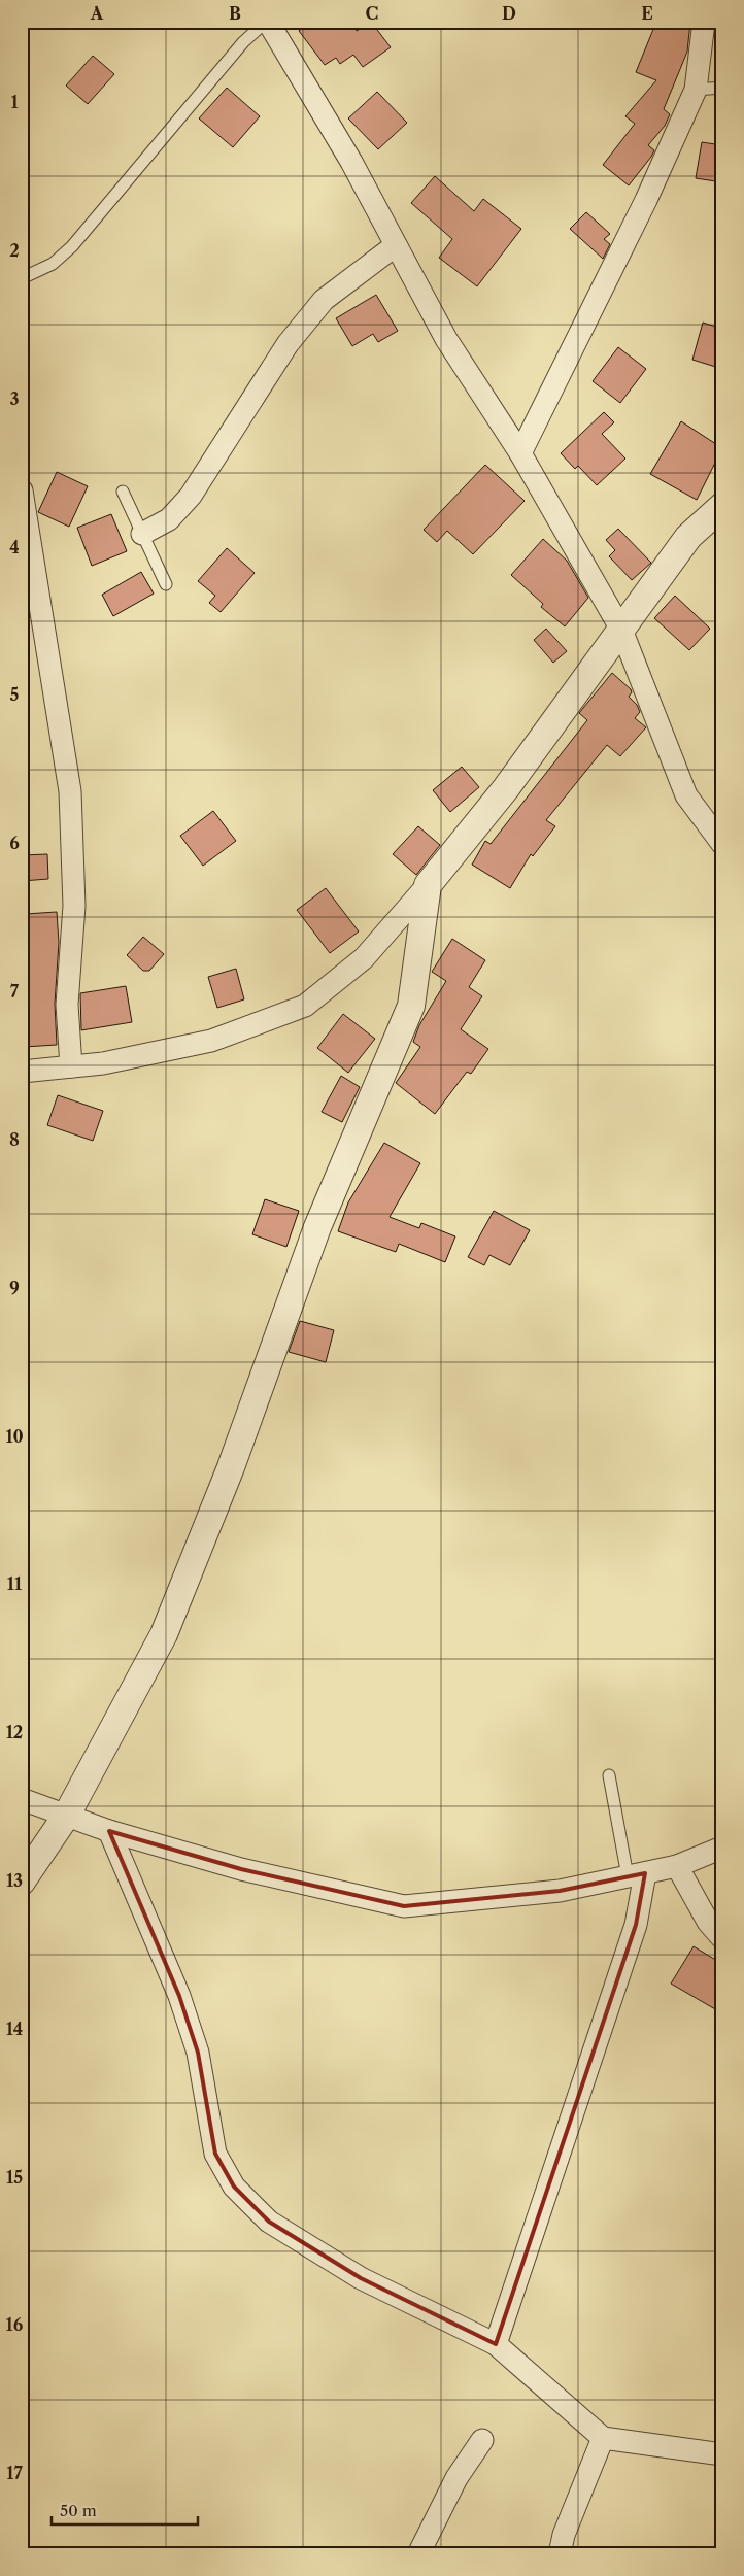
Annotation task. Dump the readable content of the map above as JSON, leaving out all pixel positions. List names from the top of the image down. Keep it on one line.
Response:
{"scale_bar":"50 m","grid":{"columns":["A","B","C","D","E"],"rows":["1","2","3","4","5","6","7","8","9","10","11","12","13","14","15","16","17"]}}
